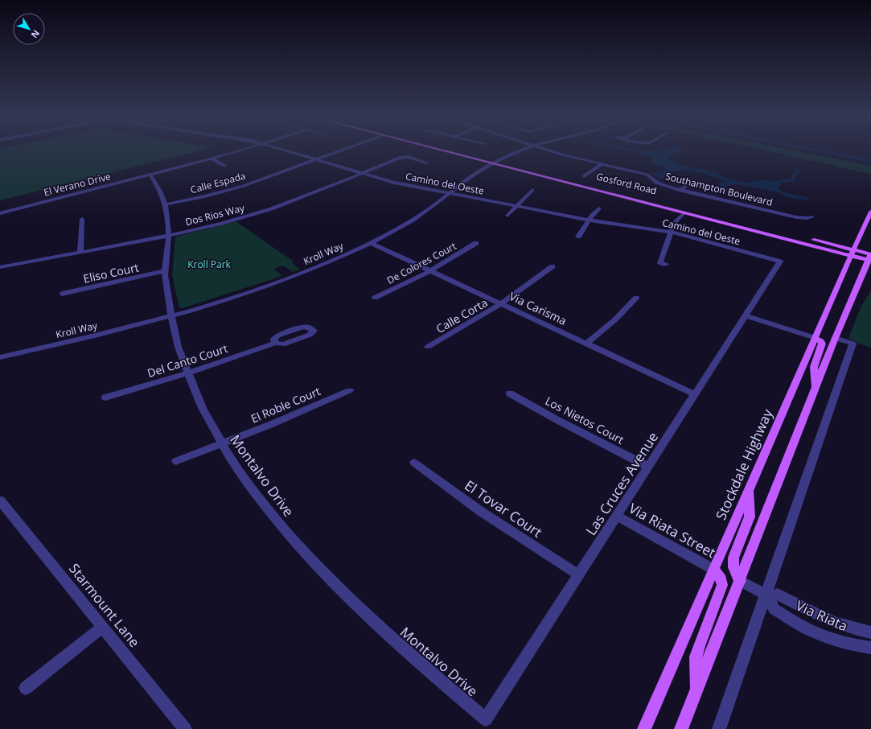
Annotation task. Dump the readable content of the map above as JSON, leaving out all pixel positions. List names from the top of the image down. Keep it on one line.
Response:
{"streets":{"main road":["Gosford Road","Stockdale Highway"],"street":["Calle Espada","Camino del Oeste","El Verano Drive","Southampton Boulevard","Dos Rios Way","Kroll Way","De Colores Court","Eliso Court","Via Carisma","Calle Corta","Del Canto Court","El Roble Court","Los Nietos Court","Montalvo Drive","Las Cruces Avenue","El Tovar Court","Via Riata Street","Starmount Lane","Via Riata"]},"crossings":[["Calle Espada","Camino del Oeste"],["Calle Espada","Montalvo Drive"],["Camino del Oeste","Dos Rios Way"],["Camino del Oeste","Kroll Way"],["Camino del Oeste","Las Cruces Avenue"],["Gosford Road","Kroll Way"],["Gosford Road","Stockdale Highway"],["El Verano Drive","Montalvo Drive"],["Dos Rios Way","Montalvo Drive"],["Kroll Way","Via Carisma"],["Kroll Way","Montalvo Drive"],["De Colores Court","Via Carisma"],["Eliso Court","Montalvo Drive"],["Via Carisma","Calle Corta"],["Via Carisma","Las Cruces Avenue"],["Del Canto Court","Montalvo Drive"],["El Roble Court","Montalvo Drive"],["Los Nietos Court","Las Cruces Avenue"],["Stockdale Highway","Via Riata Street"],["Montalvo Drive","Las Cruces Avenue"],["Las Cruces Avenue","El Tovar Court"],["Las Cruces Avenue","Via Riata Street"]],"parks":["Kroll Park"],"north":"bottom right"}
